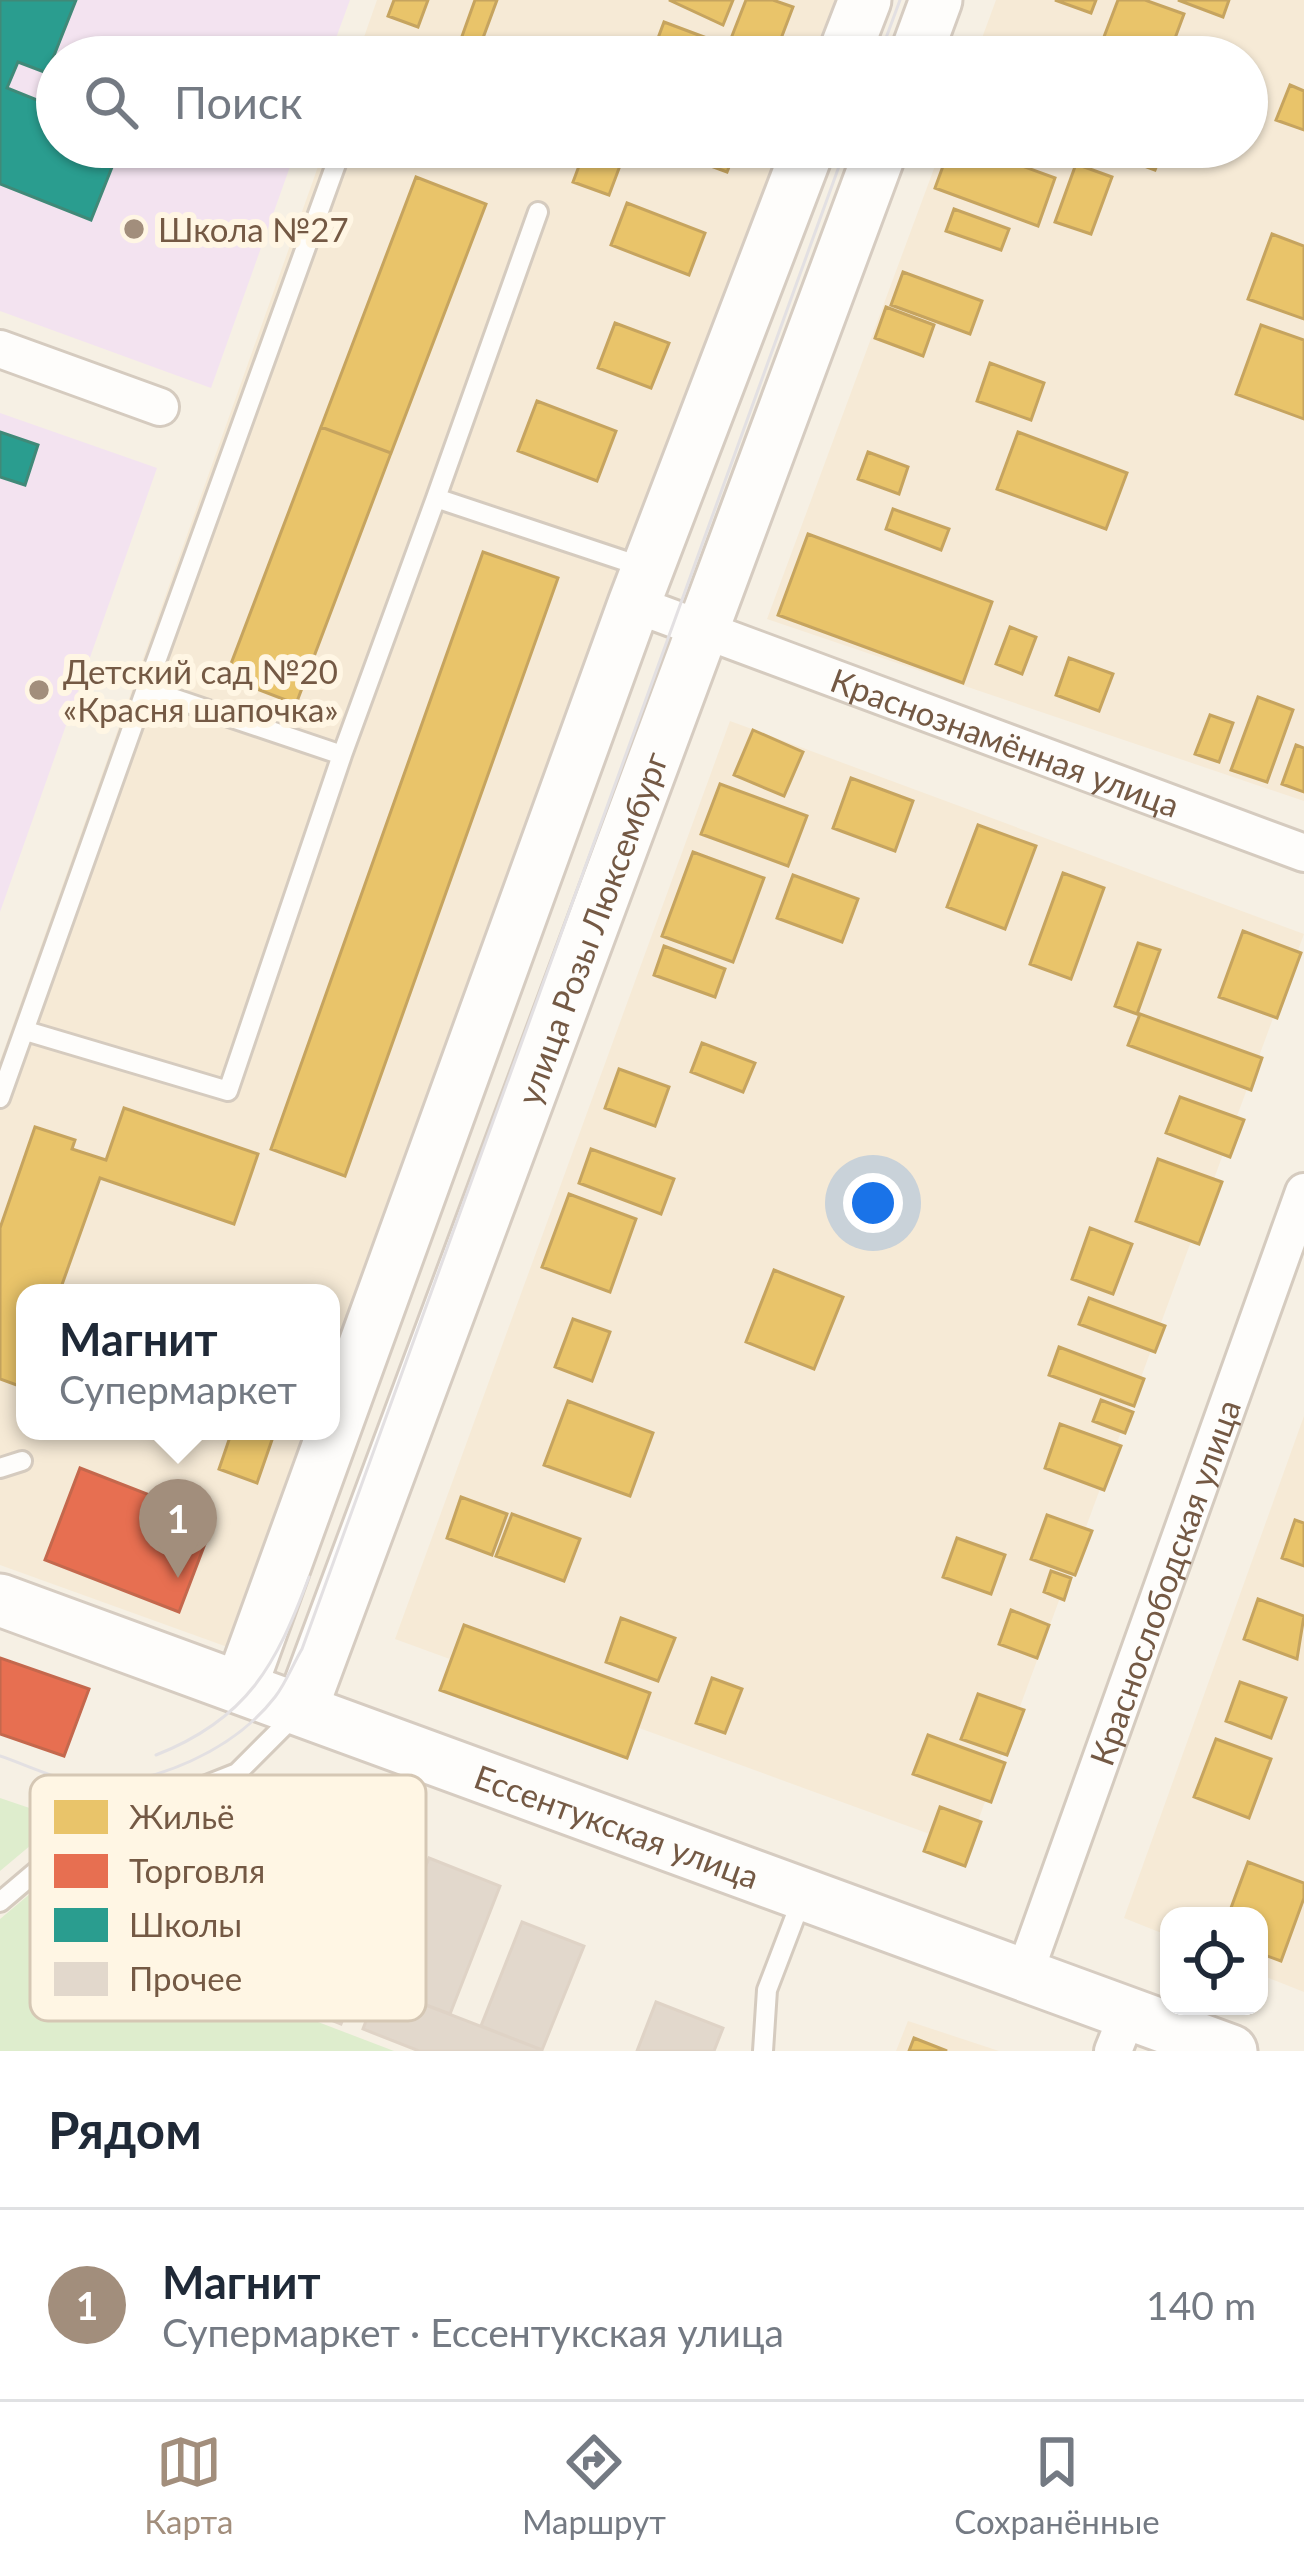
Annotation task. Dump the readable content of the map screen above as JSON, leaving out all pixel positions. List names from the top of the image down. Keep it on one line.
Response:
{"streets":{"street":["Краснознамённая улица","улица Розы Люксембург","Краснослободская улица","Ессентукская улица"]},"crossings":[["Краснознамённая улица","улица Розы Люксембург"],["улица Розы Люксембург","Ессентукская улица"],["Краснослободская улица","Ессентукская улица"]],"places":["Школа №27","Детский сад №20 «Красня шапочка»"],"legend":["Жильё","Торговля","Школы","Прочее"],"page":{"search":"Поиск","popup":["Магнит","Супермаркет"],"pins":"1","heading":"Рядом","list":[{"mark":"1","name":"Магнит","note":"Супермаркет · Ессентукская улица","value":"140 m"}],"nav":["Карта","Маршрут","Сохранённые"]}}
